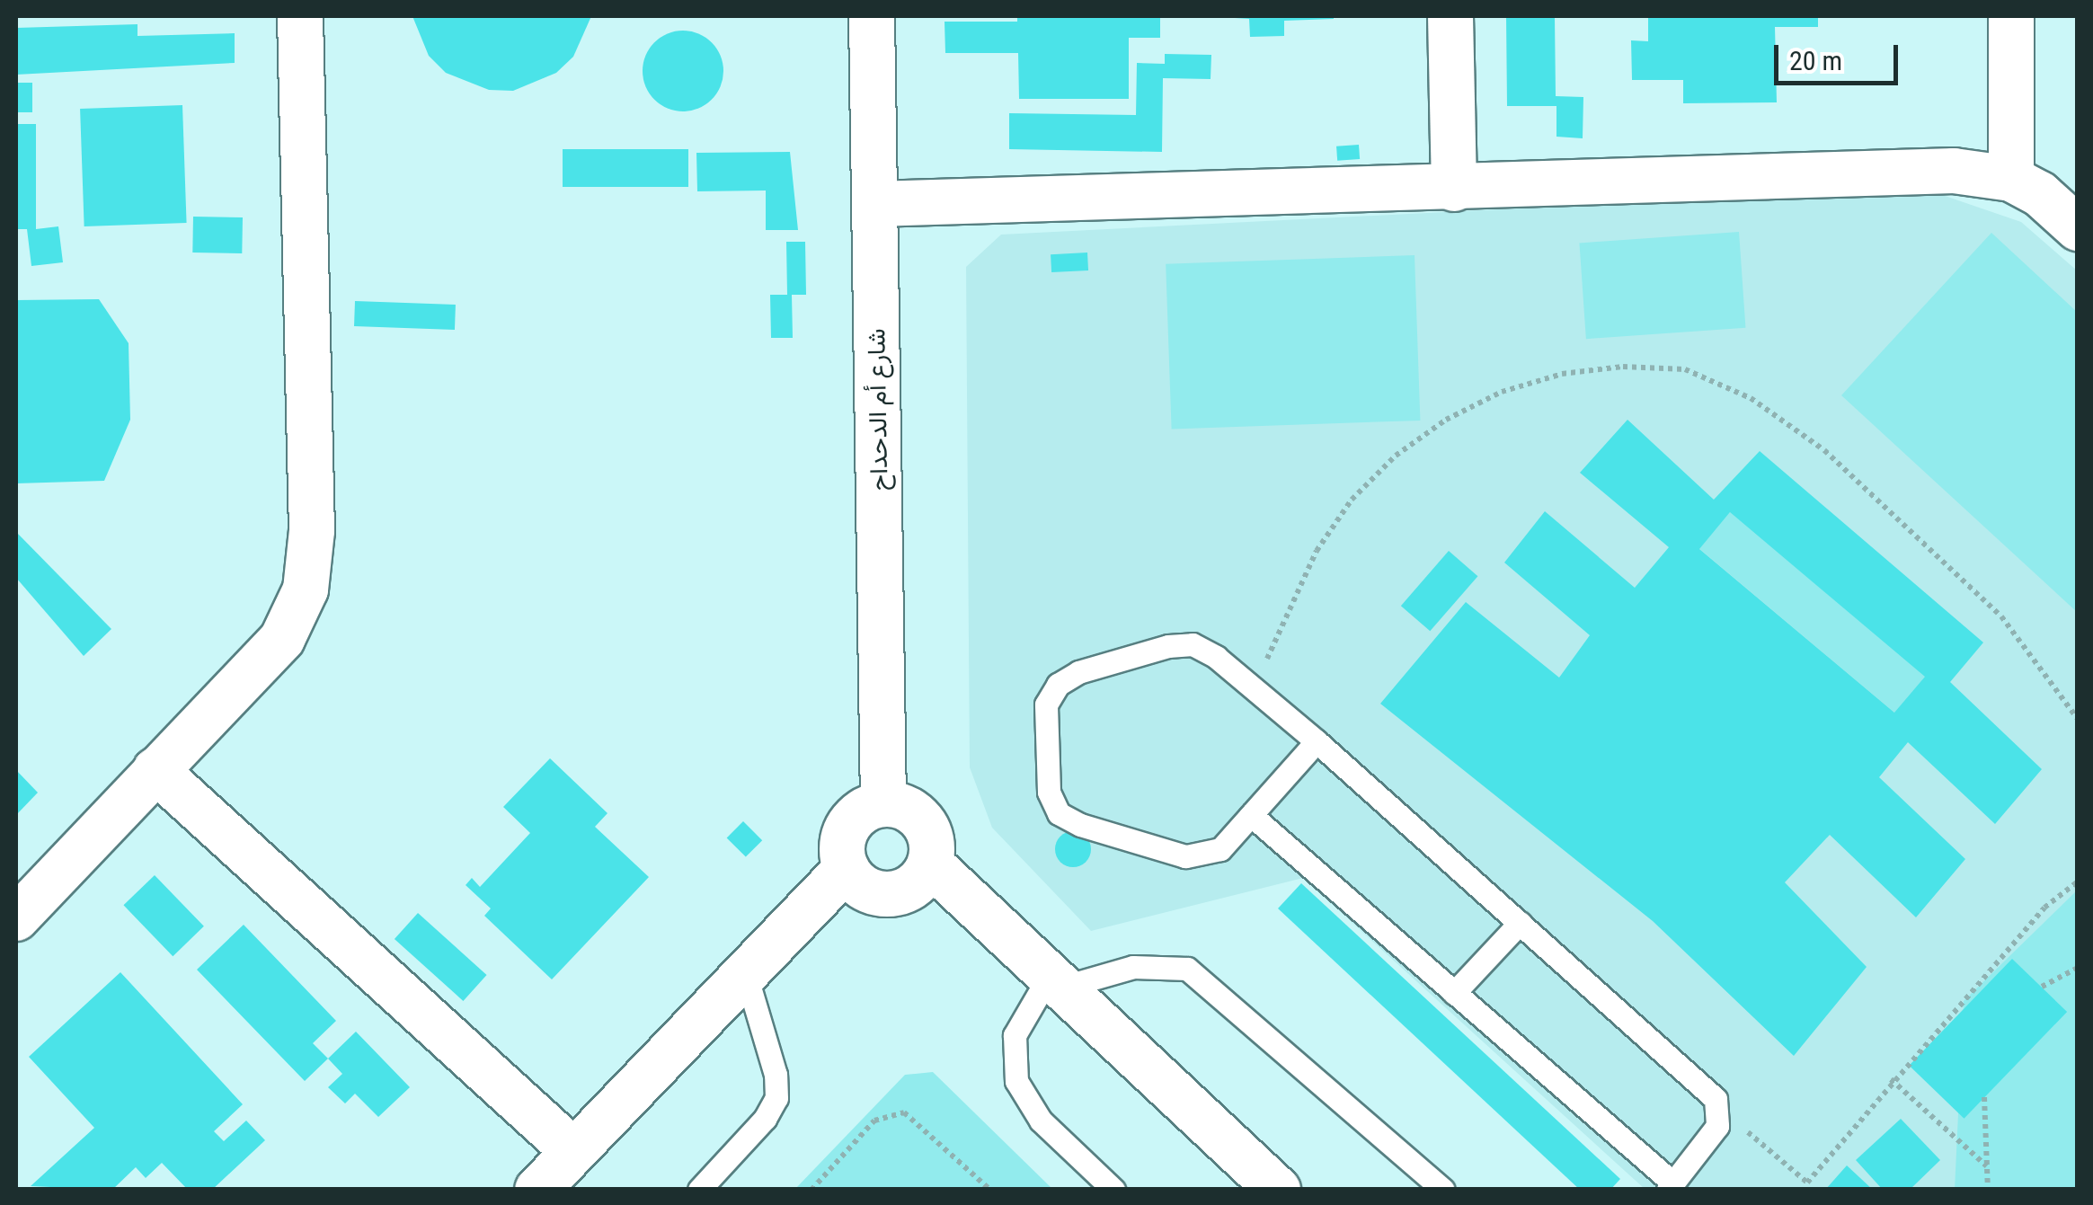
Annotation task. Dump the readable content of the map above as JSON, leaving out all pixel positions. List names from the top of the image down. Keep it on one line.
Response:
{"streets":{"street":["شارع أم الدحداح"]},"scale_bar":"20 m"}
